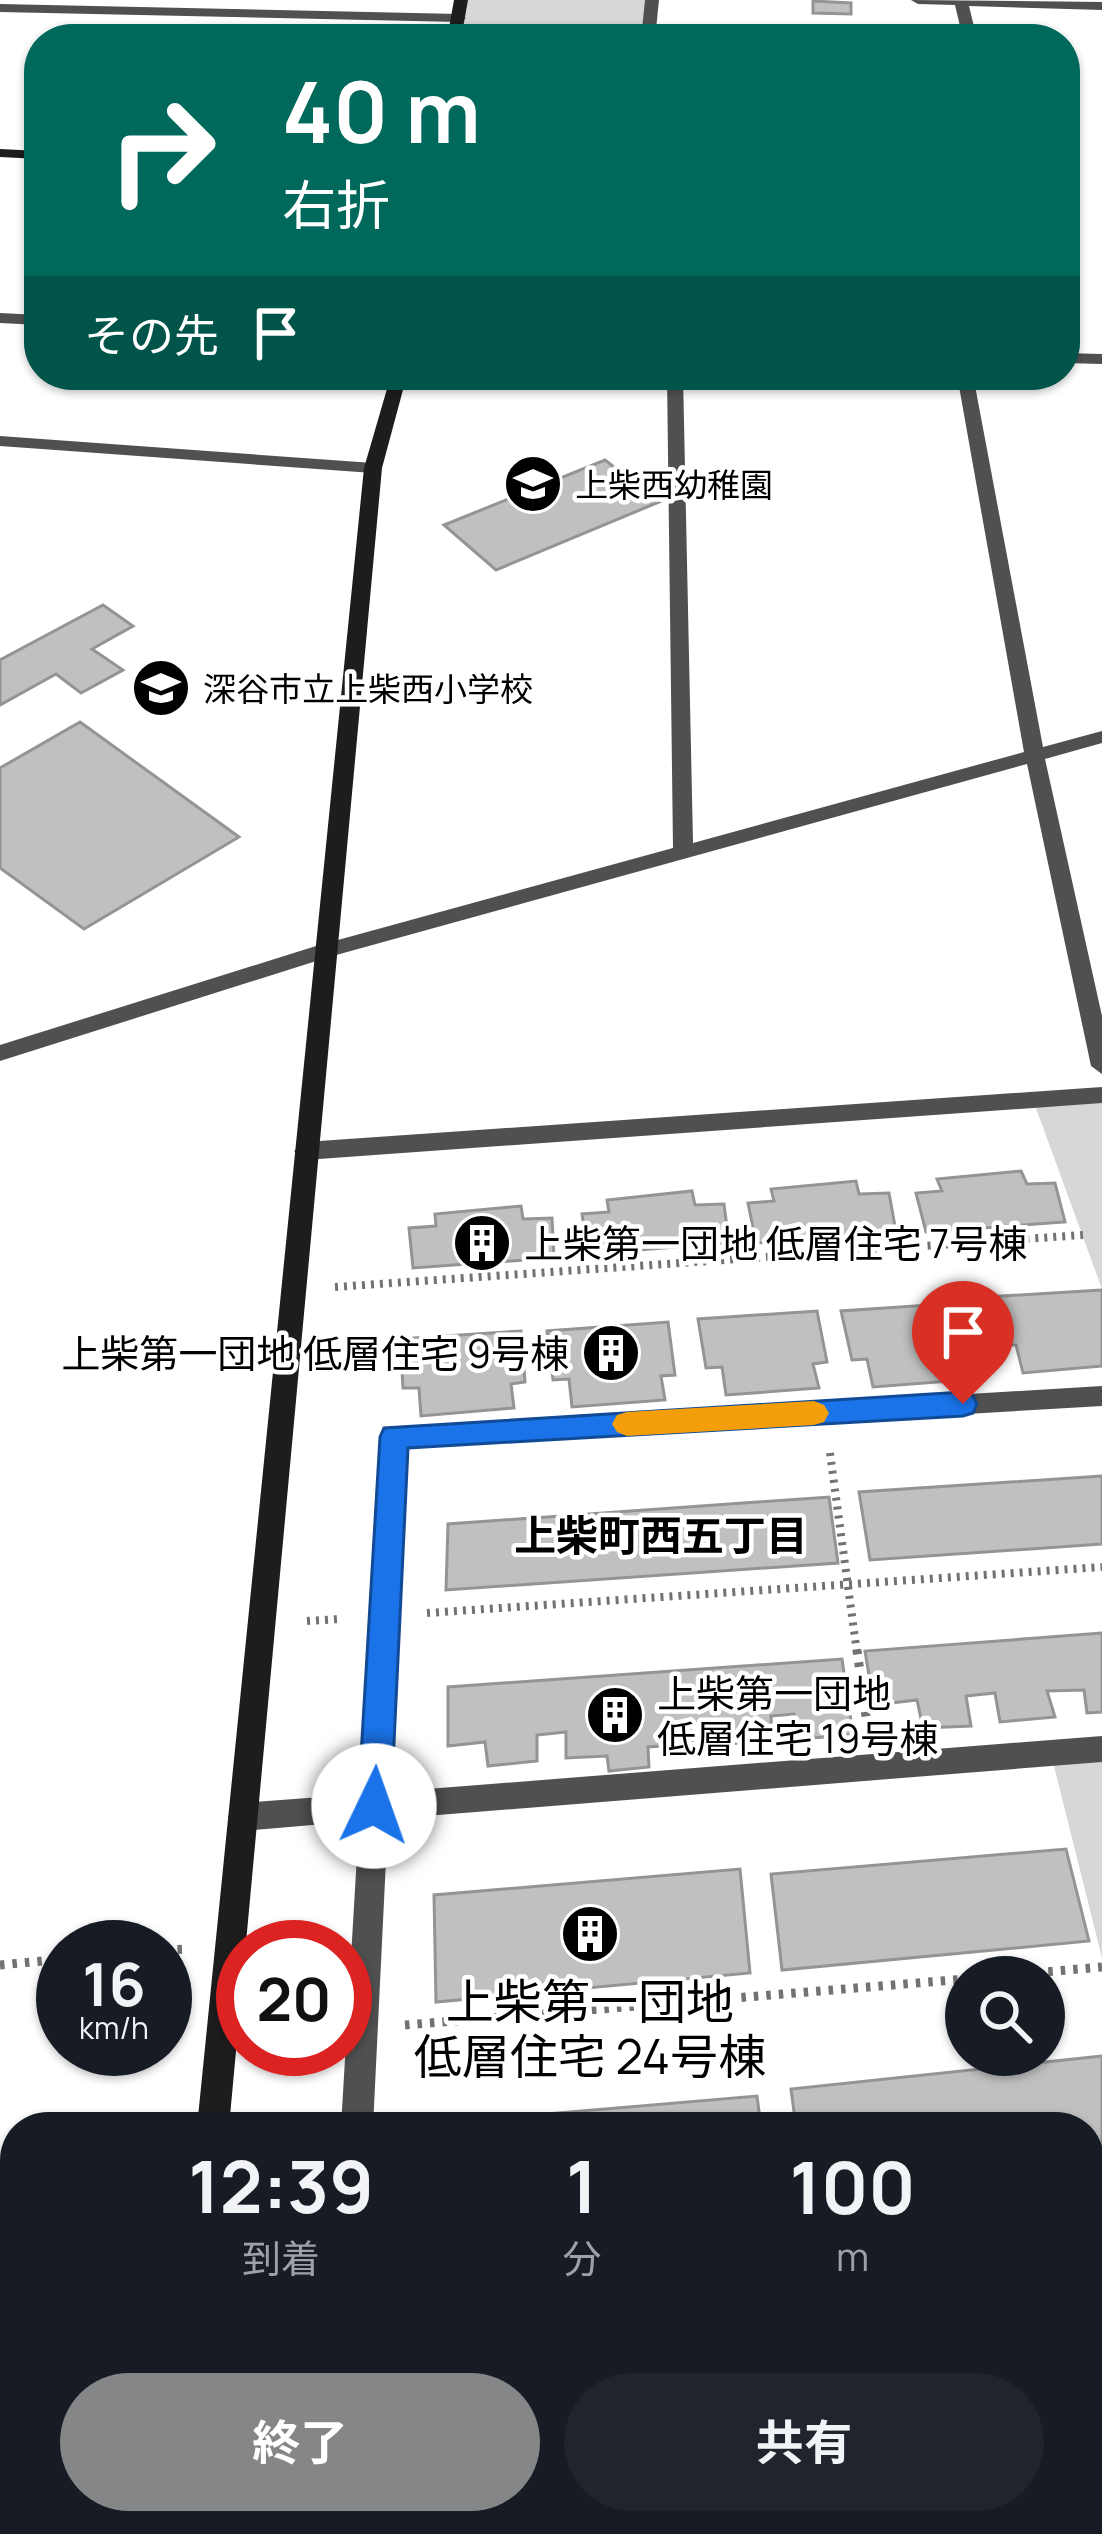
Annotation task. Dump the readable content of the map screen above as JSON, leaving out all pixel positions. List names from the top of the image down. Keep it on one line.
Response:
{"districts":["上柴町西五丁目"],"places":{"school or university":["上柴西幼稚園","深谷市立上柴西小学校"],"building":["上柴第一団地 低層住宅 7号棟","上柴第一団地 低層住宅 9号棟","上柴第一団地 低層住宅 19号棟","上柴第一団地 低層住宅 24号棟"]},"page":{"turn":["40 m","右折"],"then":"その先","speed":"16 km/h","limit":"20","eta":["12:39","到着","1","分","100","m"],"buttons":["終了","共有"]}}
